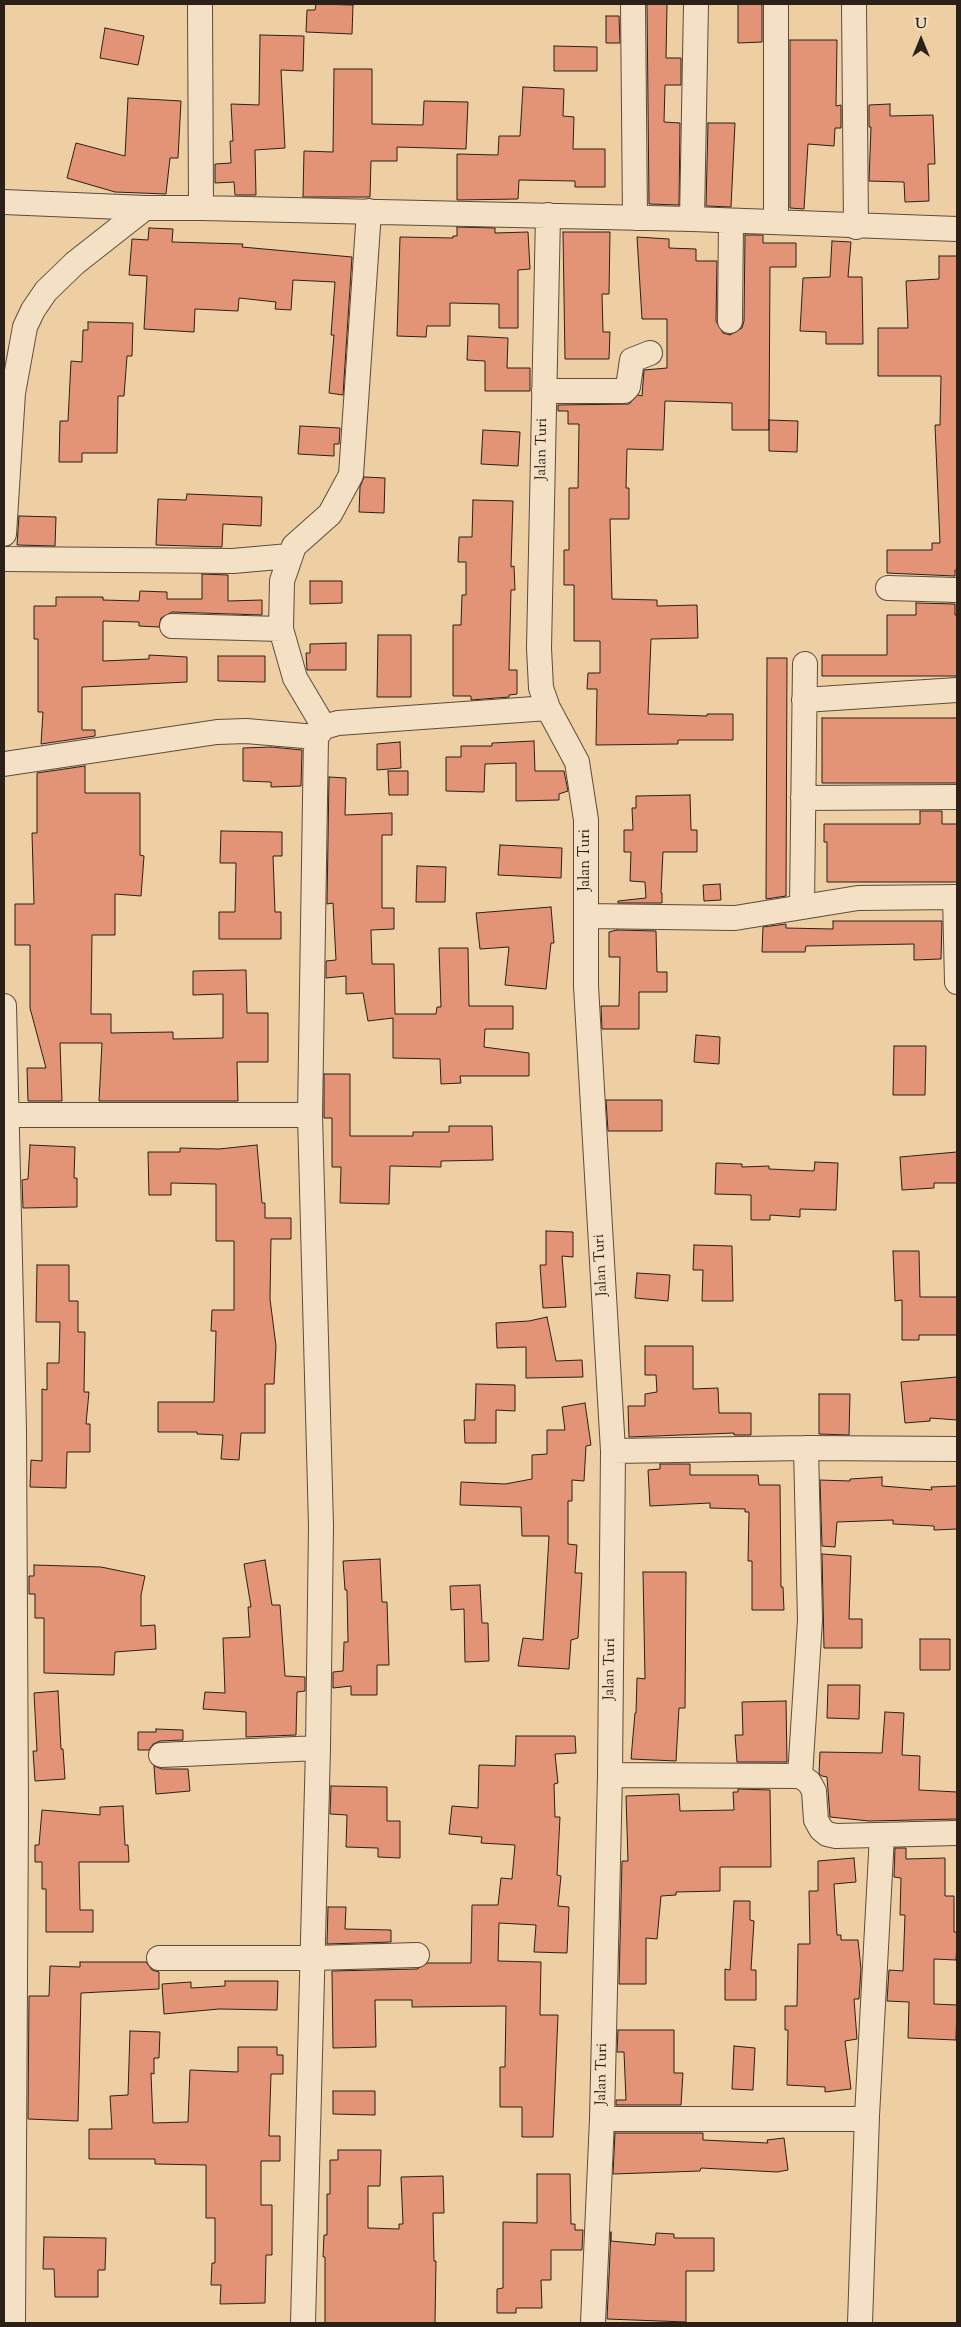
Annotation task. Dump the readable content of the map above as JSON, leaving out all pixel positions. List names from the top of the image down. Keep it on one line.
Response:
{"streets":{"street":["Jalan Turi"]},"north":"top"}
